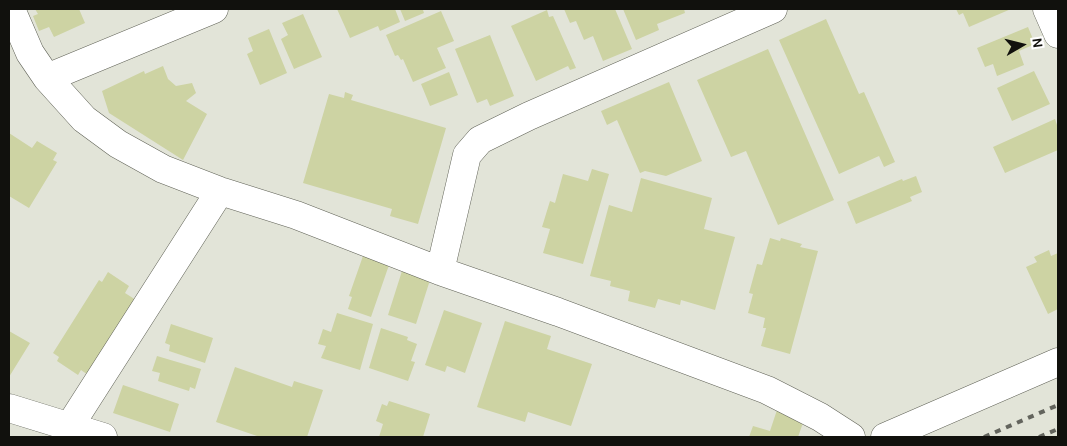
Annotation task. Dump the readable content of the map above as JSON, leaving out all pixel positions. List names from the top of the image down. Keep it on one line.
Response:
{"north":"right"}
